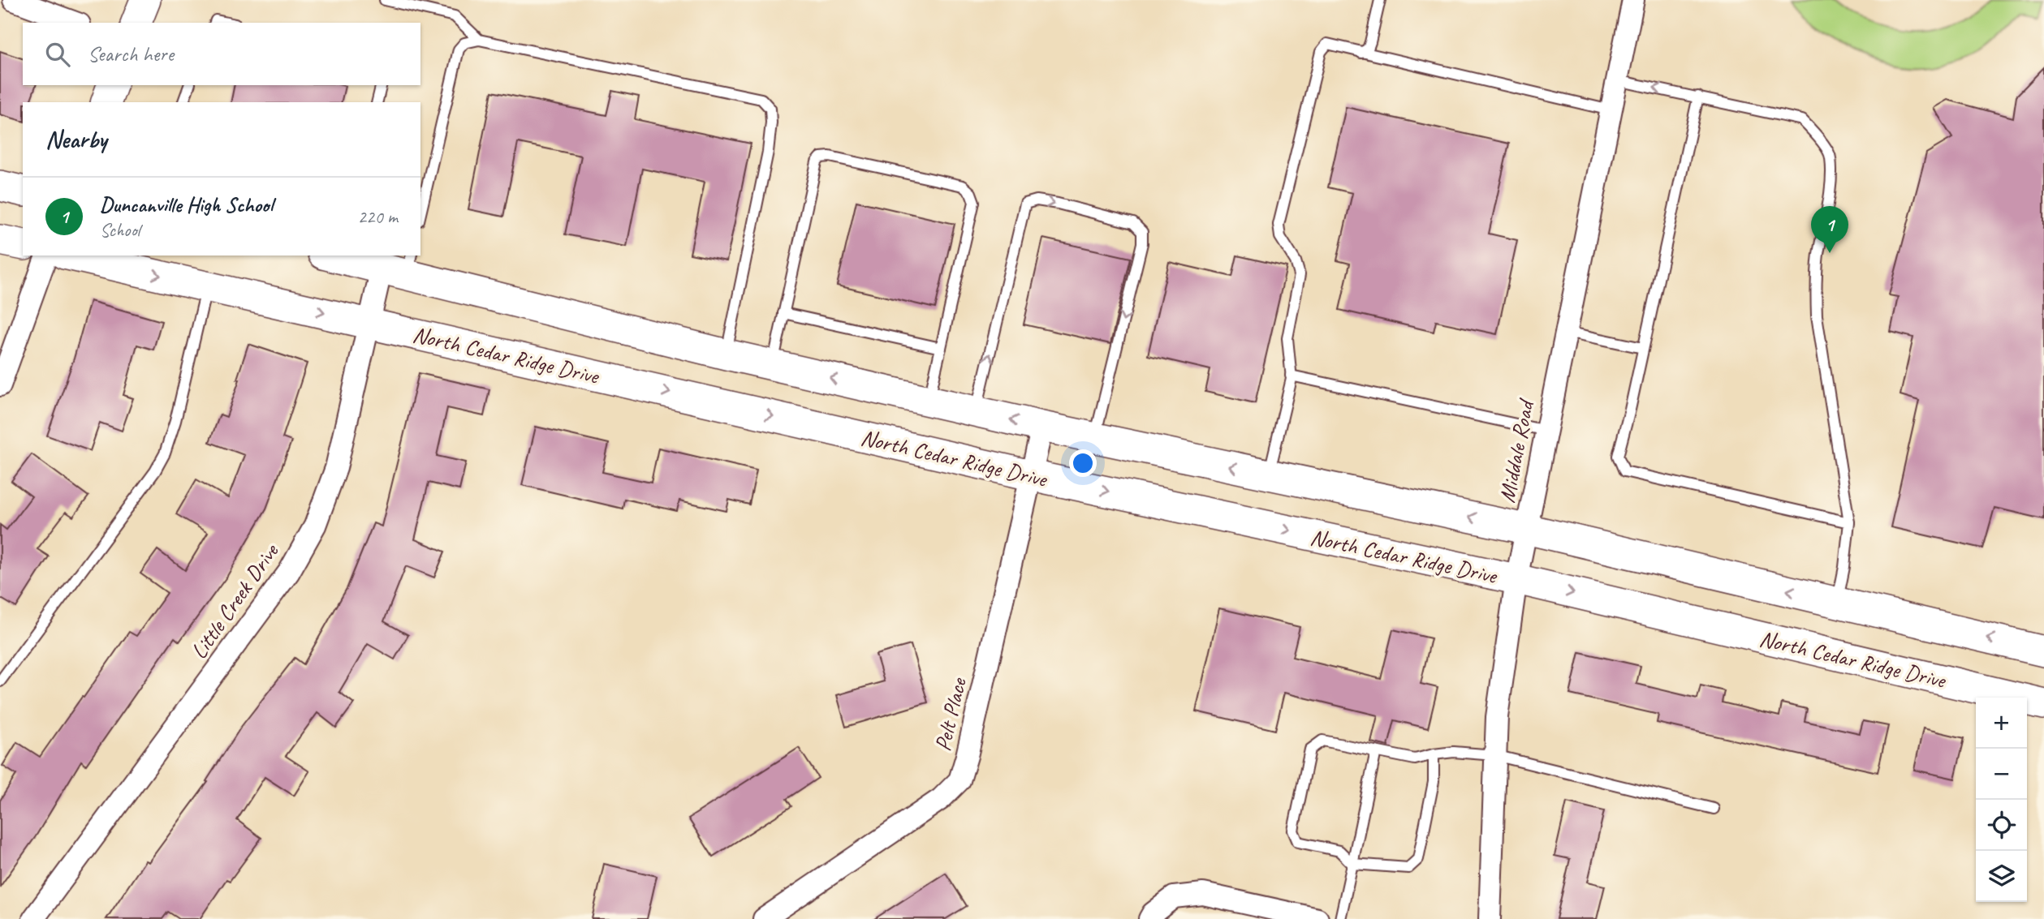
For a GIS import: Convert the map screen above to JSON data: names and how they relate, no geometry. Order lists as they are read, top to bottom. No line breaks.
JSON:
{"streets":{"main road":["North Cedar Ridge Drive"],"street":["Middale Road","Little Creek Drive","Pelt Place"]},"crossings":[["North Cedar Ridge Drive","Middale Road"],["North Cedar Ridge Drive","Little Creek Drive"],["North Cedar Ridge Drive","Pelt Place"]],"page":{"search":"Search here","heading":"Nearby","list":[{"mark":"1","name":"Duncanville High School","note":"School","value":"220 m"}],"pins":"1","map_buttons":["+","−"]}}
